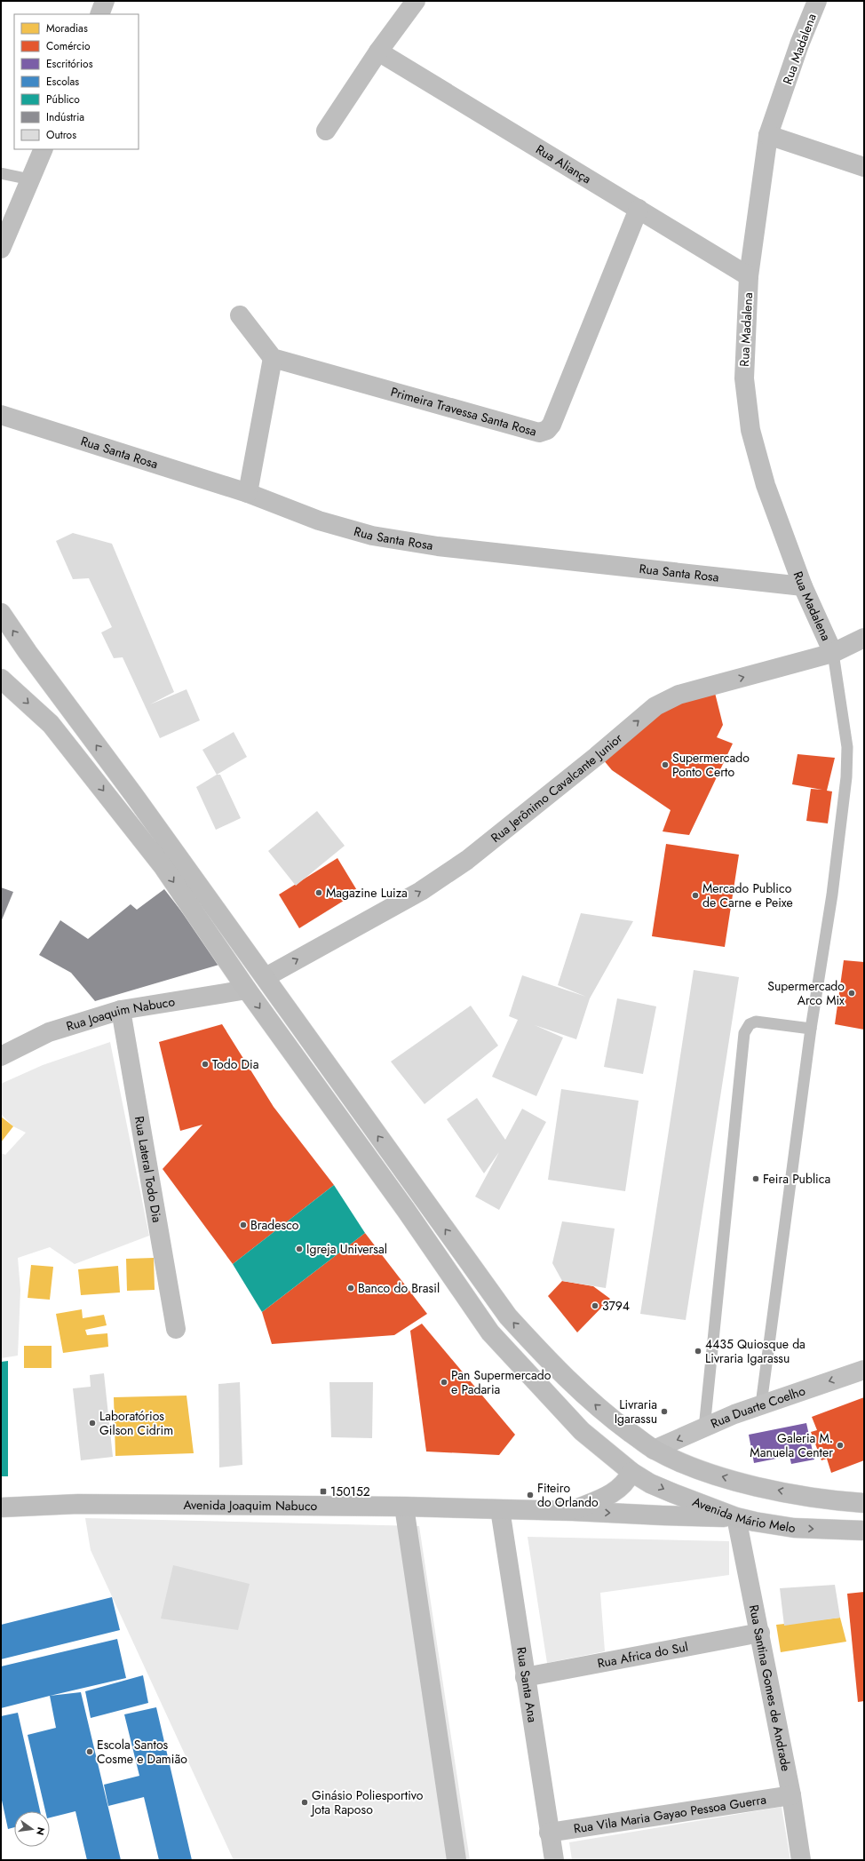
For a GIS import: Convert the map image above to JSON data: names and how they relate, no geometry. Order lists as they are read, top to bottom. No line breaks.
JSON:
{"streets":{"main road":["Rua Duarte Coelho","Avenida Joaquim Nabuco","Avenida Mário Melo"],"street":["Rua Madalena","Rua Aliança","Primeira Travessa Santa Rosa","Rua Santa Rosa","Rua Jerônimo Cavalcante Junior","Rua Joaquim Nabuco","Rua Lateral Todo Dia","Rua Africa do Sul","Rua Santa Ana","Rua Santina Gomes de Andrade","Rua Vila Maria Gayao Pessoa Guerra"]},"crossings":[["Rua Madalena","Rua Aliança"],["Rua Madalena","Rua Santa Rosa"],["Rua Madalena","Rua Jerônimo Cavalcante Junior"],["Rua Aliança","Primeira Travessa Santa Rosa"],["Rua Joaquim Nabuco","Rua Lateral Todo Dia"],["Rua Joaquim Nabuco","Avenida Mário Melo"],["Avenida Joaquim Nabuco","Avenida Mário Melo"],["Avenida Joaquim Nabuco","Rua Santa Ana"],["Avenida Joaquim Nabuco","Rua Santina Gomes de Andrade"],["Avenida Mário Melo","Rua Santina Gomes de Andrade"],["Rua Africa do Sul","Rua Santa Ana"],["Rua Africa do Sul","Rua Santina Gomes de Andrade"],["Rua Santa Ana","Rua Vila Maria Gayao Pessoa Guerra"],["Rua Santina Gomes de Andrade","Rua Vila Maria Gayao Pessoa Guerra"]],"one_way":["Rua Jerônimo Cavalcante Junior","Rua Duarte Coelho"],"places":{"other":["Supermercado Ponto Certo","Magazine Luiza","Mercado Publico de Carne e Peixe","Supermercado Arco Mix","Todo Dia","Feira Publica","Bradesco","Igreja Universal","Banco do Brasil","3794","4435 Quiosque da Livraria Igarassu","Pan Supermercado e Padaria","Livraria Igarassu","Laboratórios Gilson Cidrim","Galeria M. Manuela Center","Fiteiro do Orlando","Escola Santos Cosme e Damião","Ginásio Poliesportivo Jota Raposo"],"transit":["150152"]},"legend":["Moradias","Comércio","Escritórios","Escolas","Público","Indústria","Outros"],"north":"right"}
